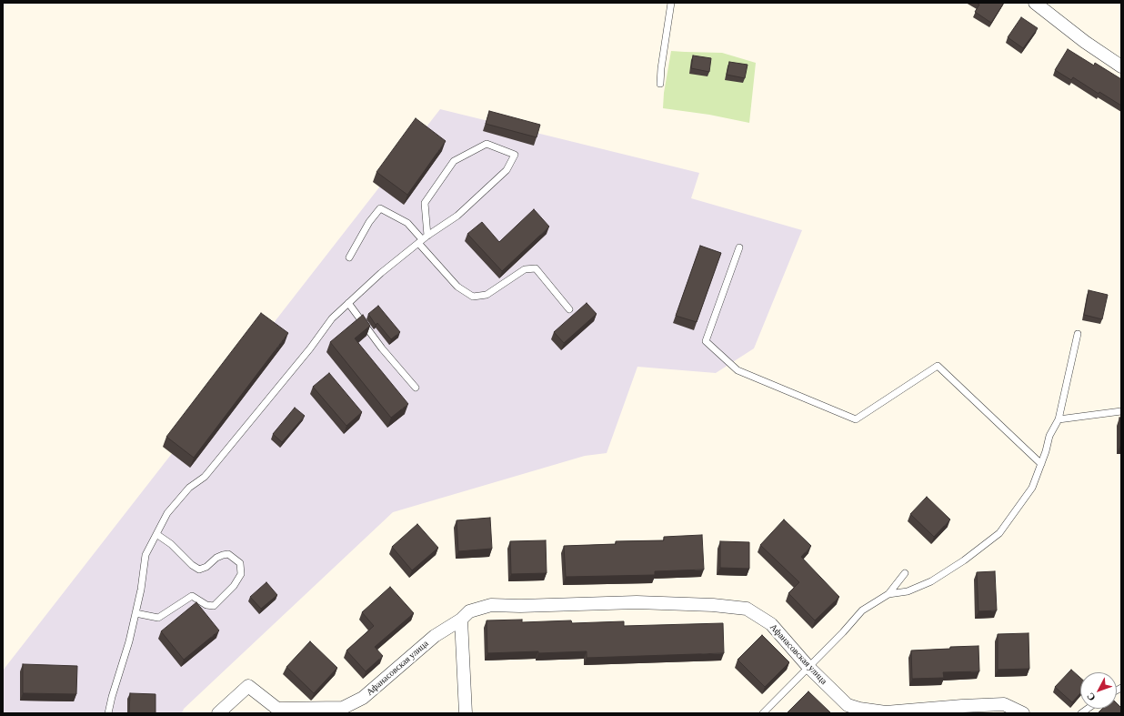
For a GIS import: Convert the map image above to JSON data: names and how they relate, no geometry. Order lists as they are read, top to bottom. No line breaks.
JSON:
{"streets":{"street":["Афанасовская улица"]},"north":"bottom left"}
